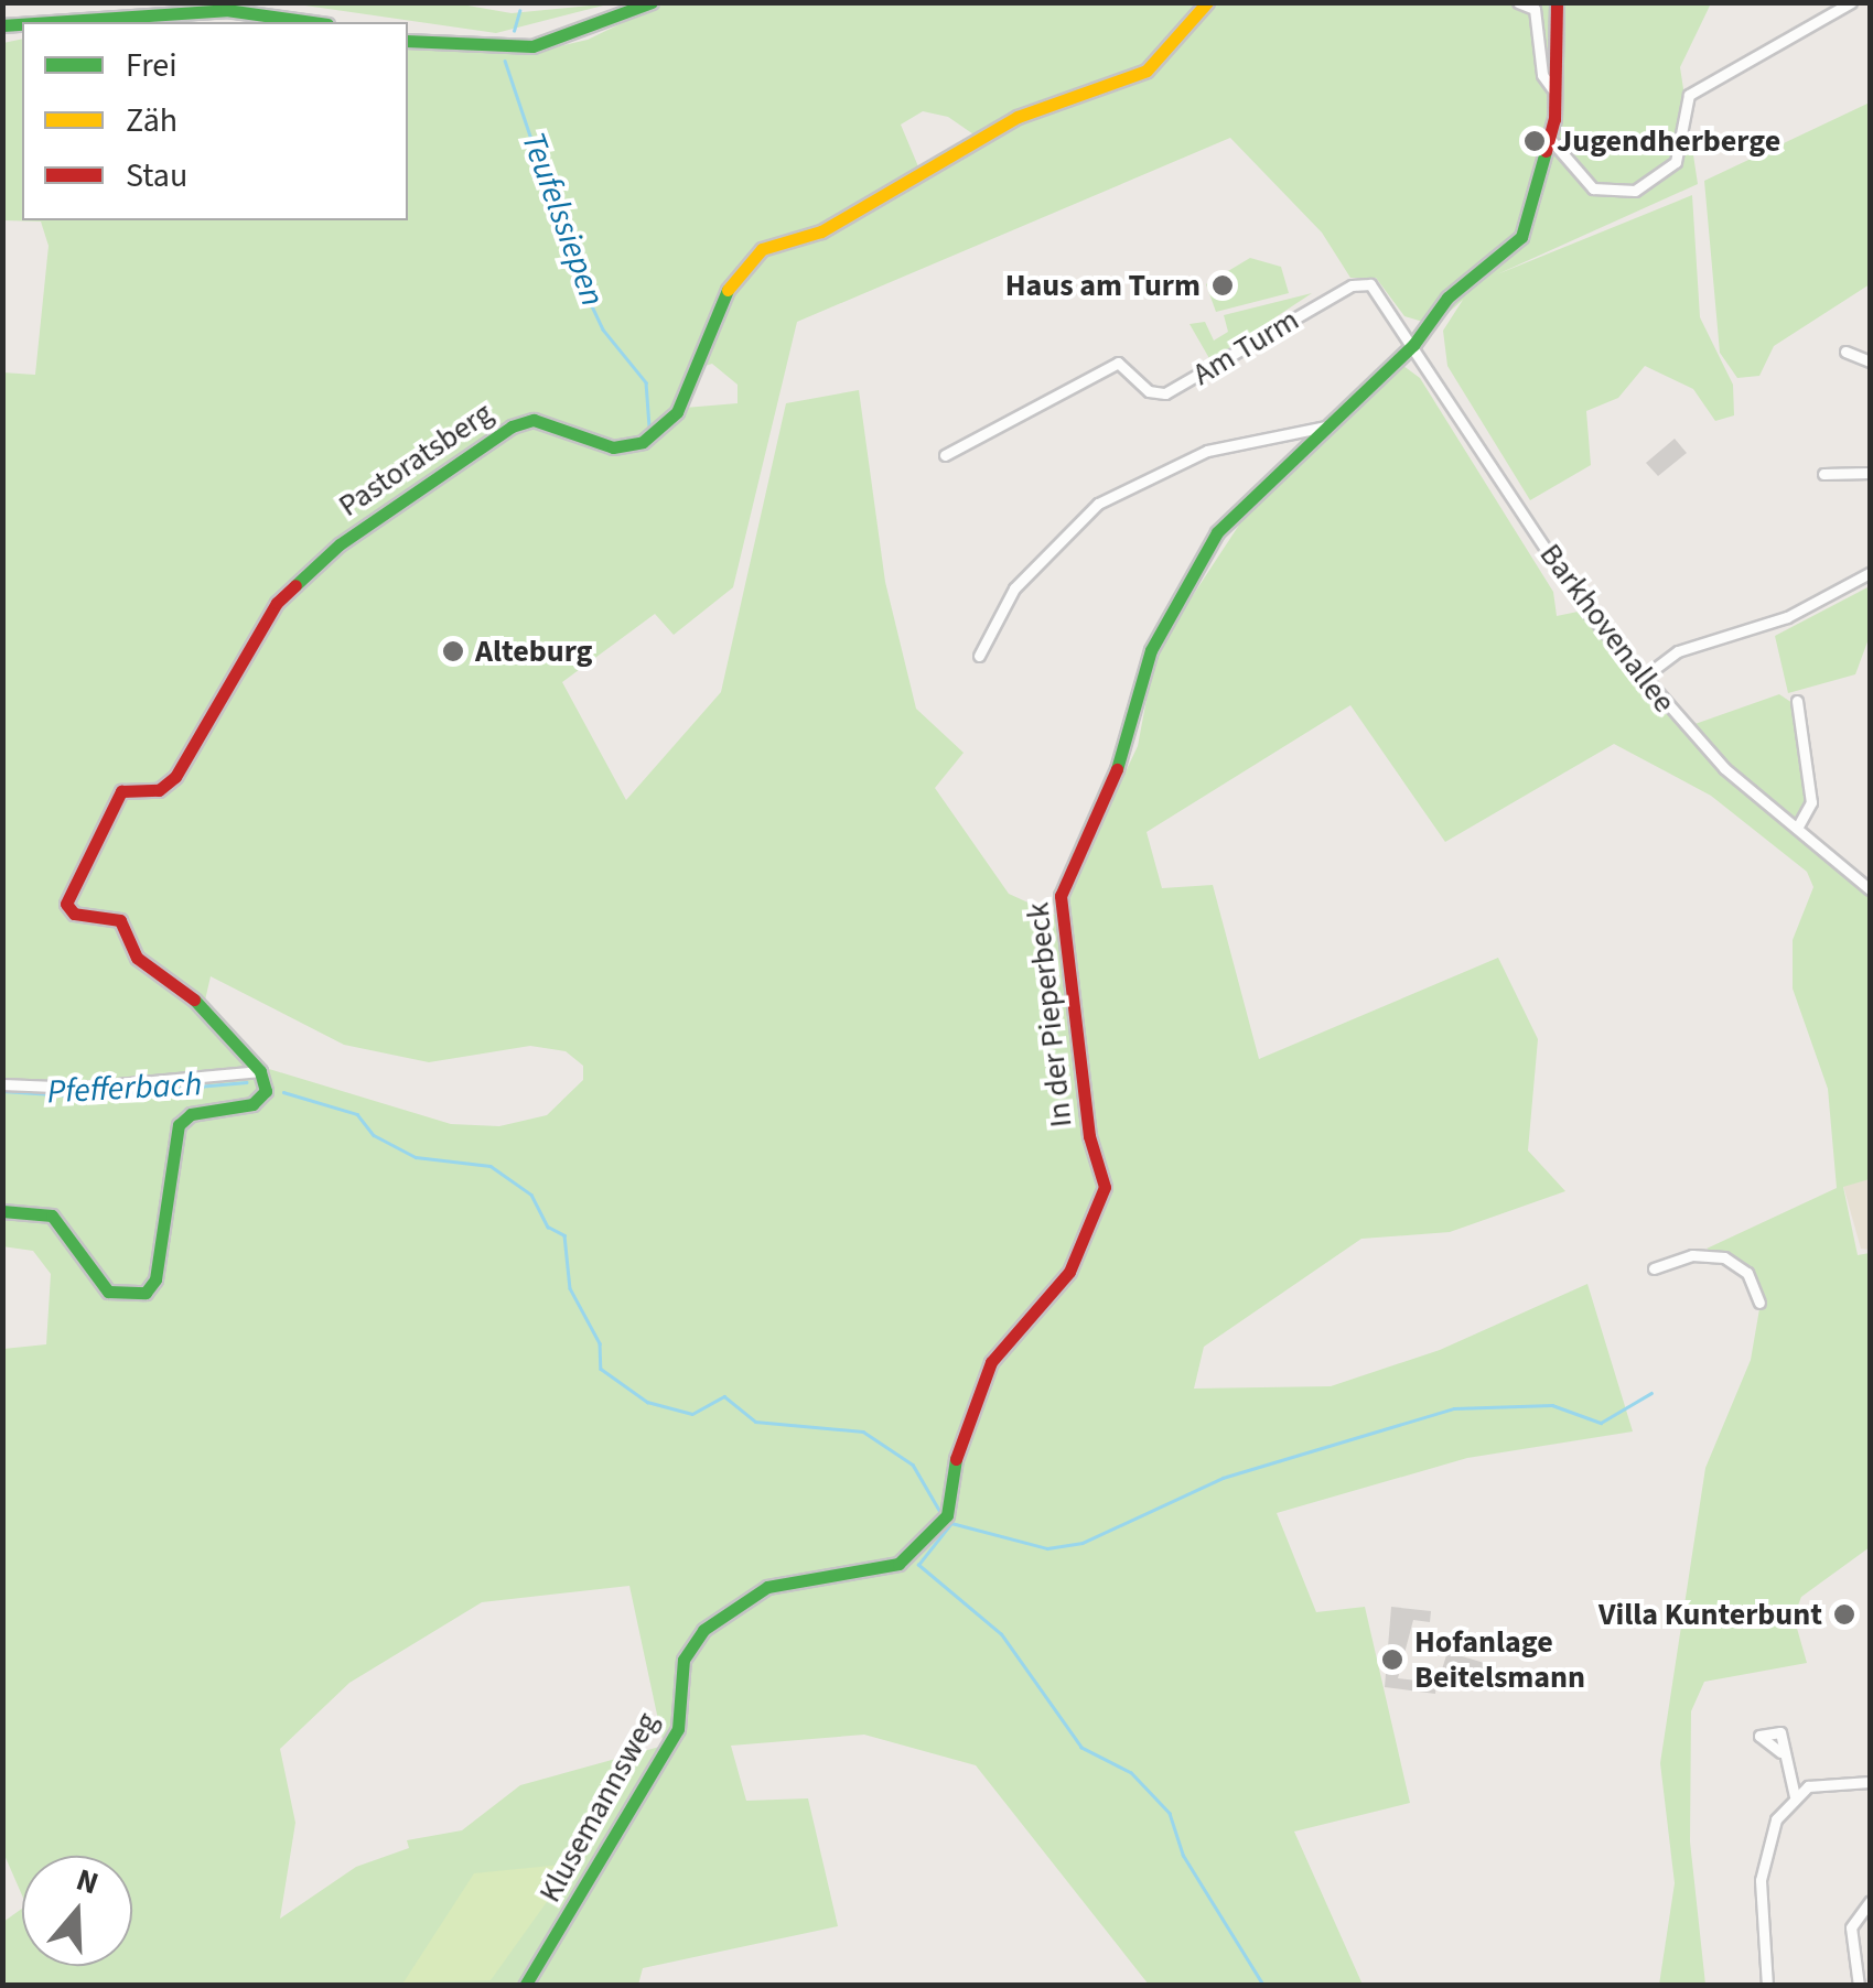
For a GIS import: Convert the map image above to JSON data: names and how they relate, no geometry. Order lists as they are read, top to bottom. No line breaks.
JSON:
{"streets":{"street":["Am Turm","Pastoratsberg","Barkhovenallee","In der Pieperbeck","Klusemannsweg"]},"crossings":[["Am Turm","Barkhovenallee"],["Am Turm","In der Pieperbeck"],["Barkhovenallee","In der Pieperbeck"],["In der Pieperbeck","Klusemannsweg"]],"water":["Teufelssiepen","Pfefferbach"],"places":["Jugendherberge","Haus am Turm","Alteburg","Villa Kunterbunt","Hofanlage Beitelsmann"],"legend":["Frei","Zäh","Stau"],"north":"top"}
